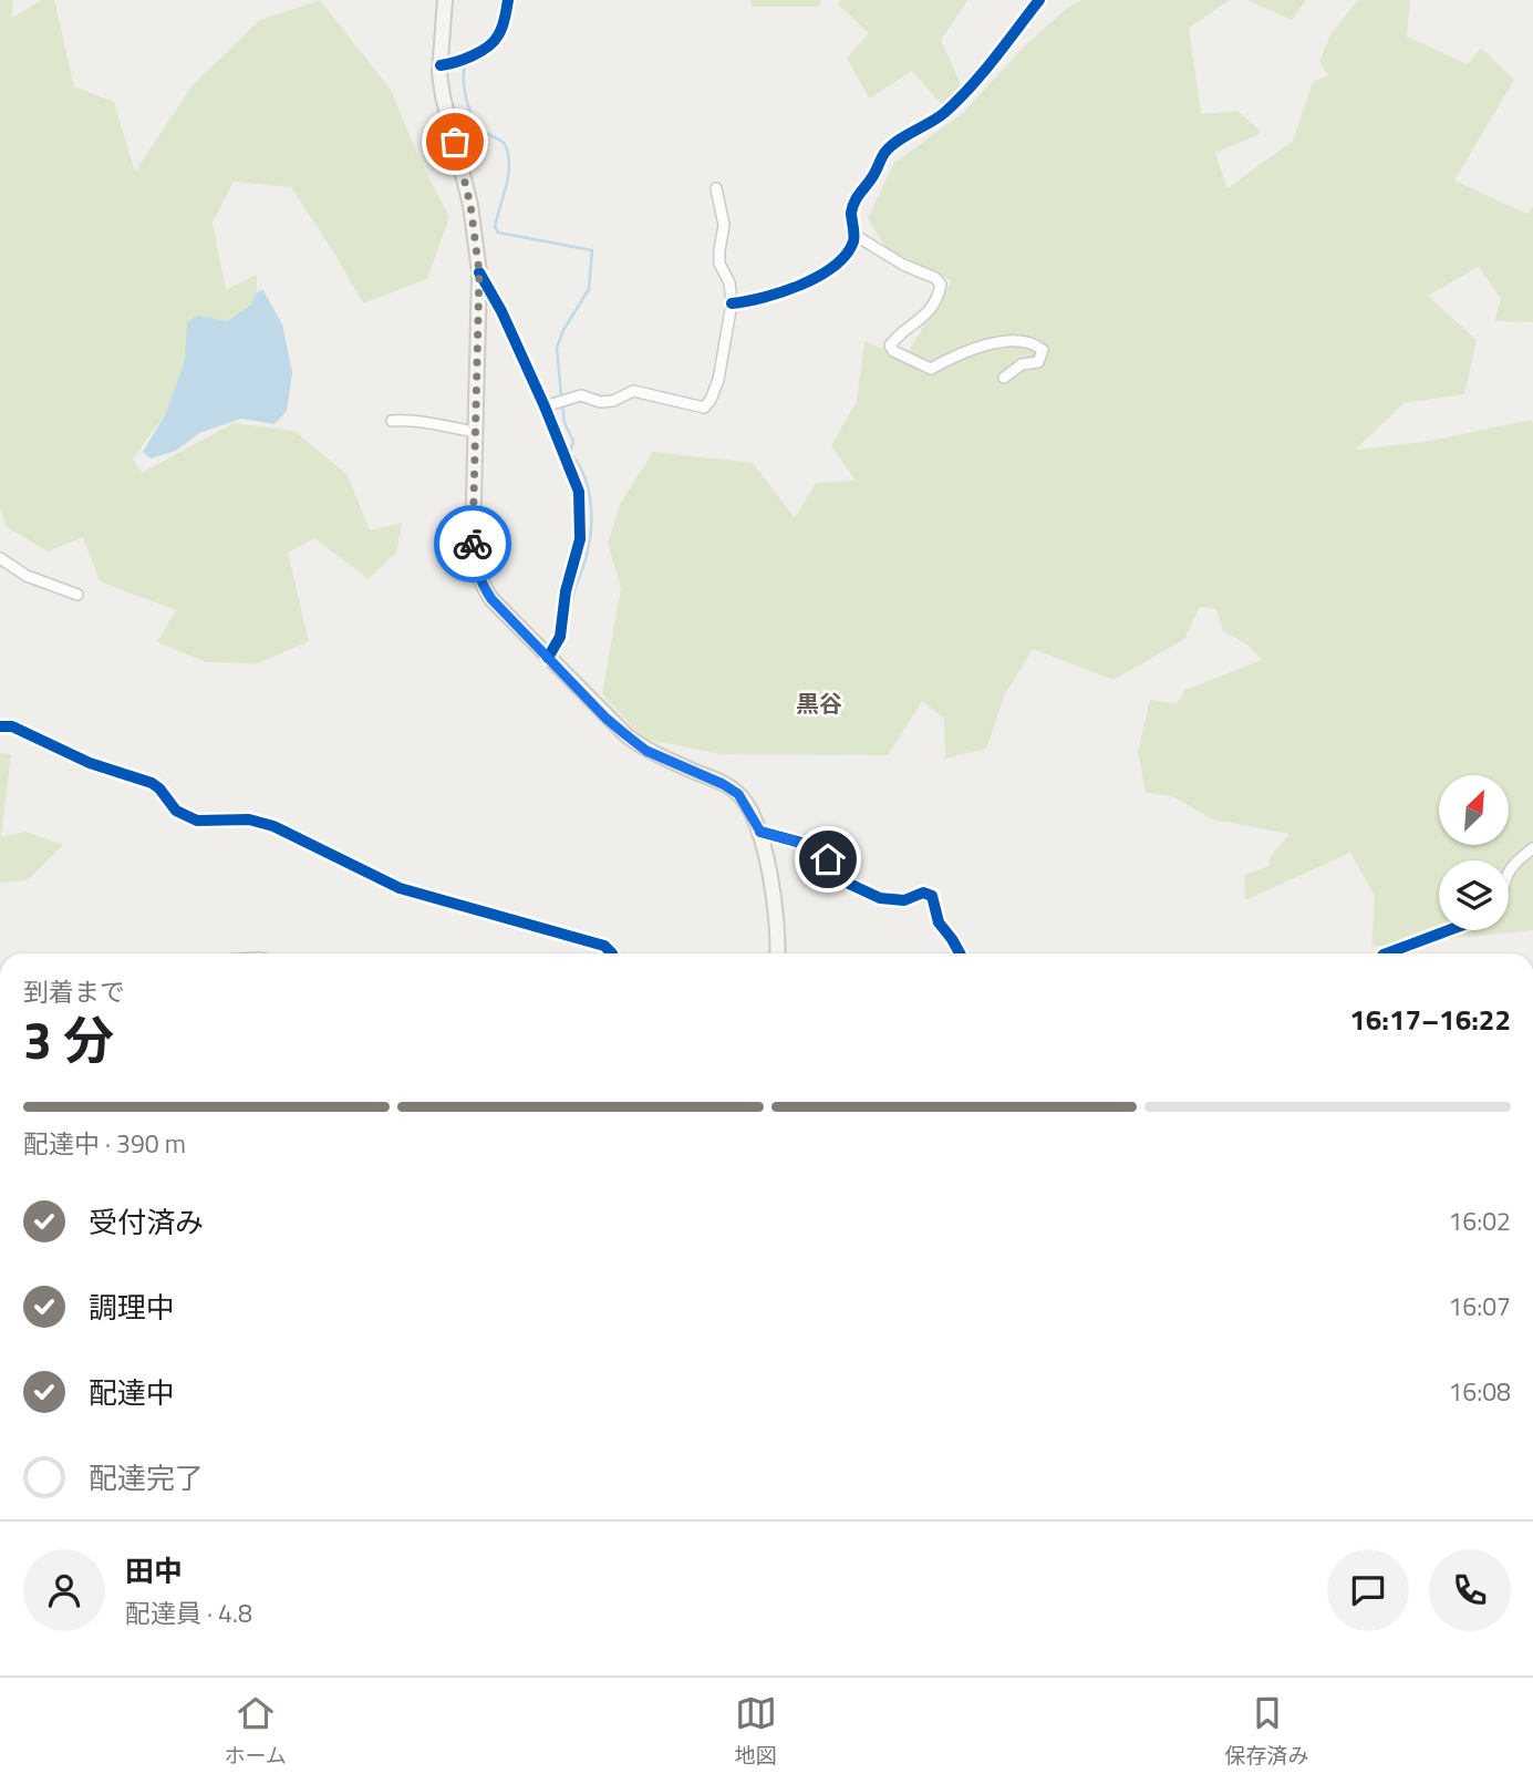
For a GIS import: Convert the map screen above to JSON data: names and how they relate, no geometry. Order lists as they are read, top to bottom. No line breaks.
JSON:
{"districts":["黒谷"],"north":"top right","page":{"heading":["3 分","到着まで","16:17–16:22"],"panel":["田中","配達員 · 4.8"],"bar":"配達中 · 390 m","list":[["受付済み","16:02"],["調理中","16:07"],["配達中","16:08"],"配達完了"],"tabs":["ホーム","地図","保存済み"]}}
